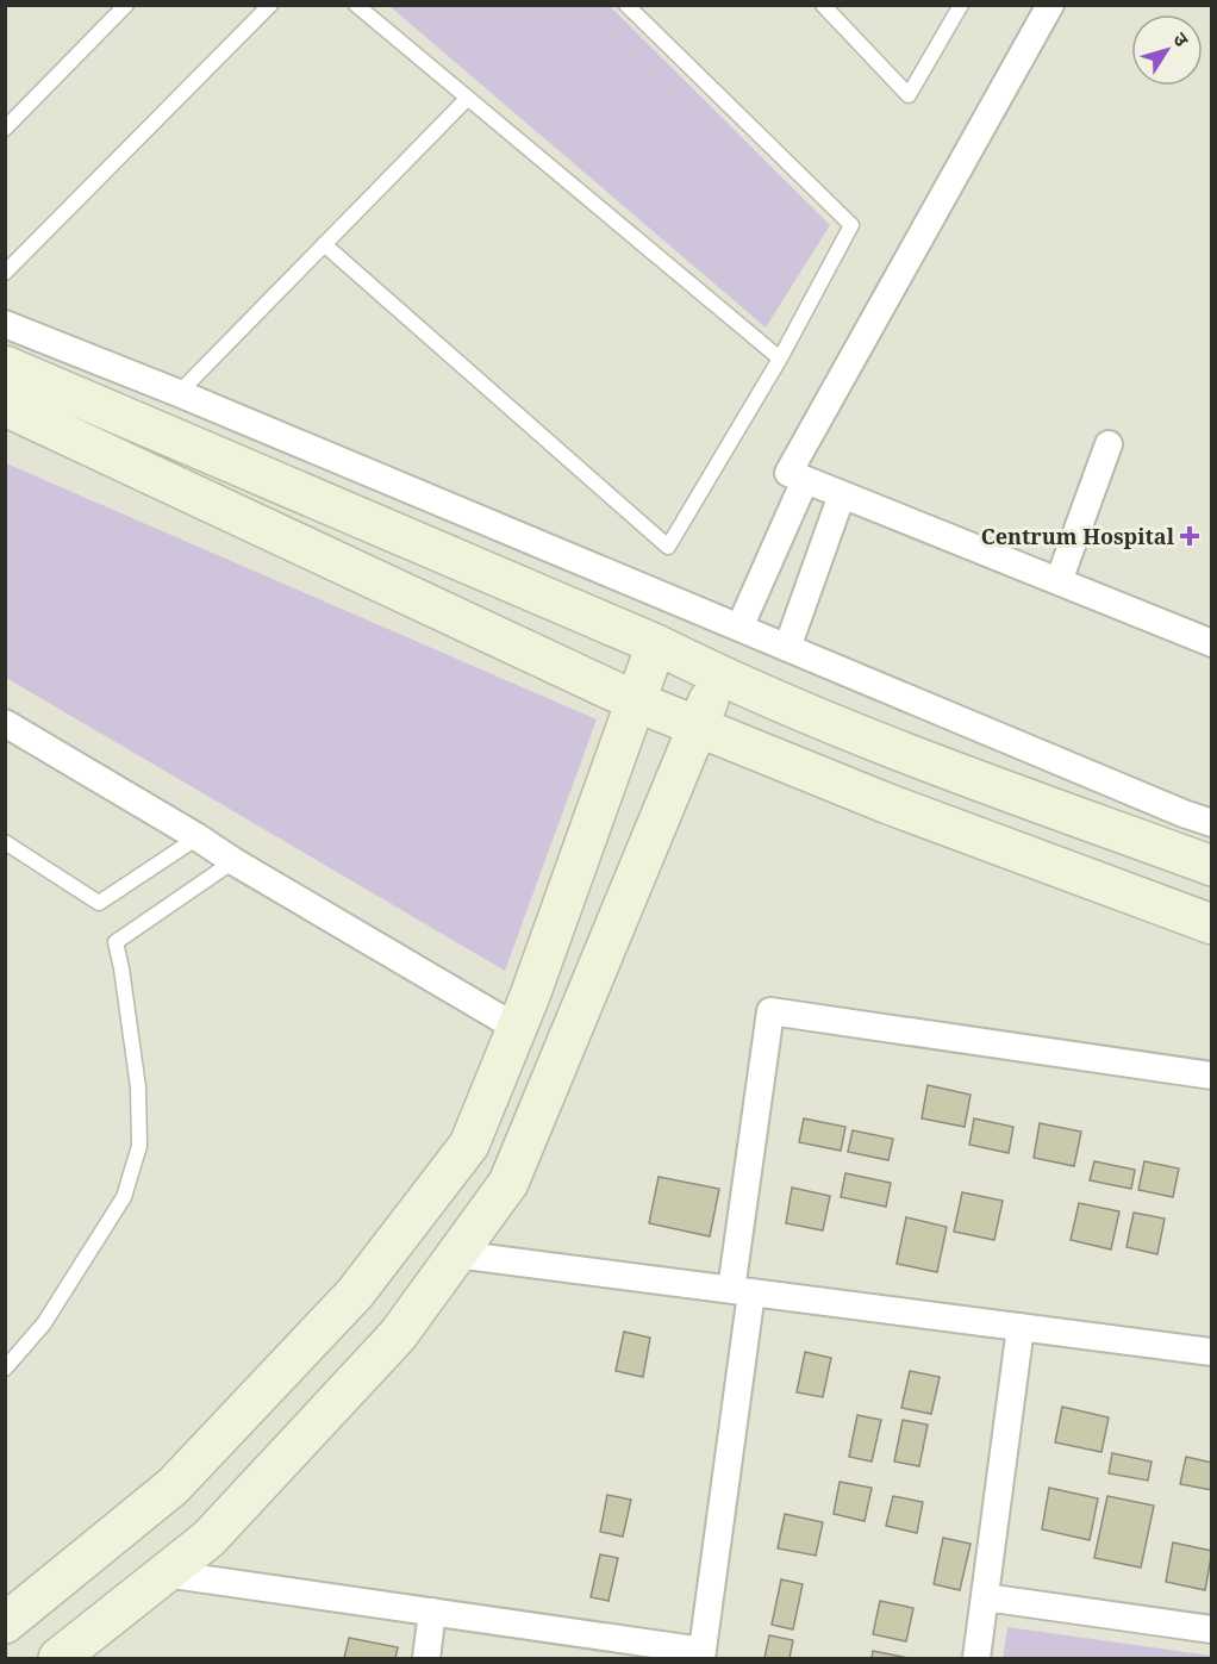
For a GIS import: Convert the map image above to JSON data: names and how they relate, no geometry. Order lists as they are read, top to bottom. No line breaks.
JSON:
{"places":{"health":["Centrum Hospital"]},"north":"top right"}
